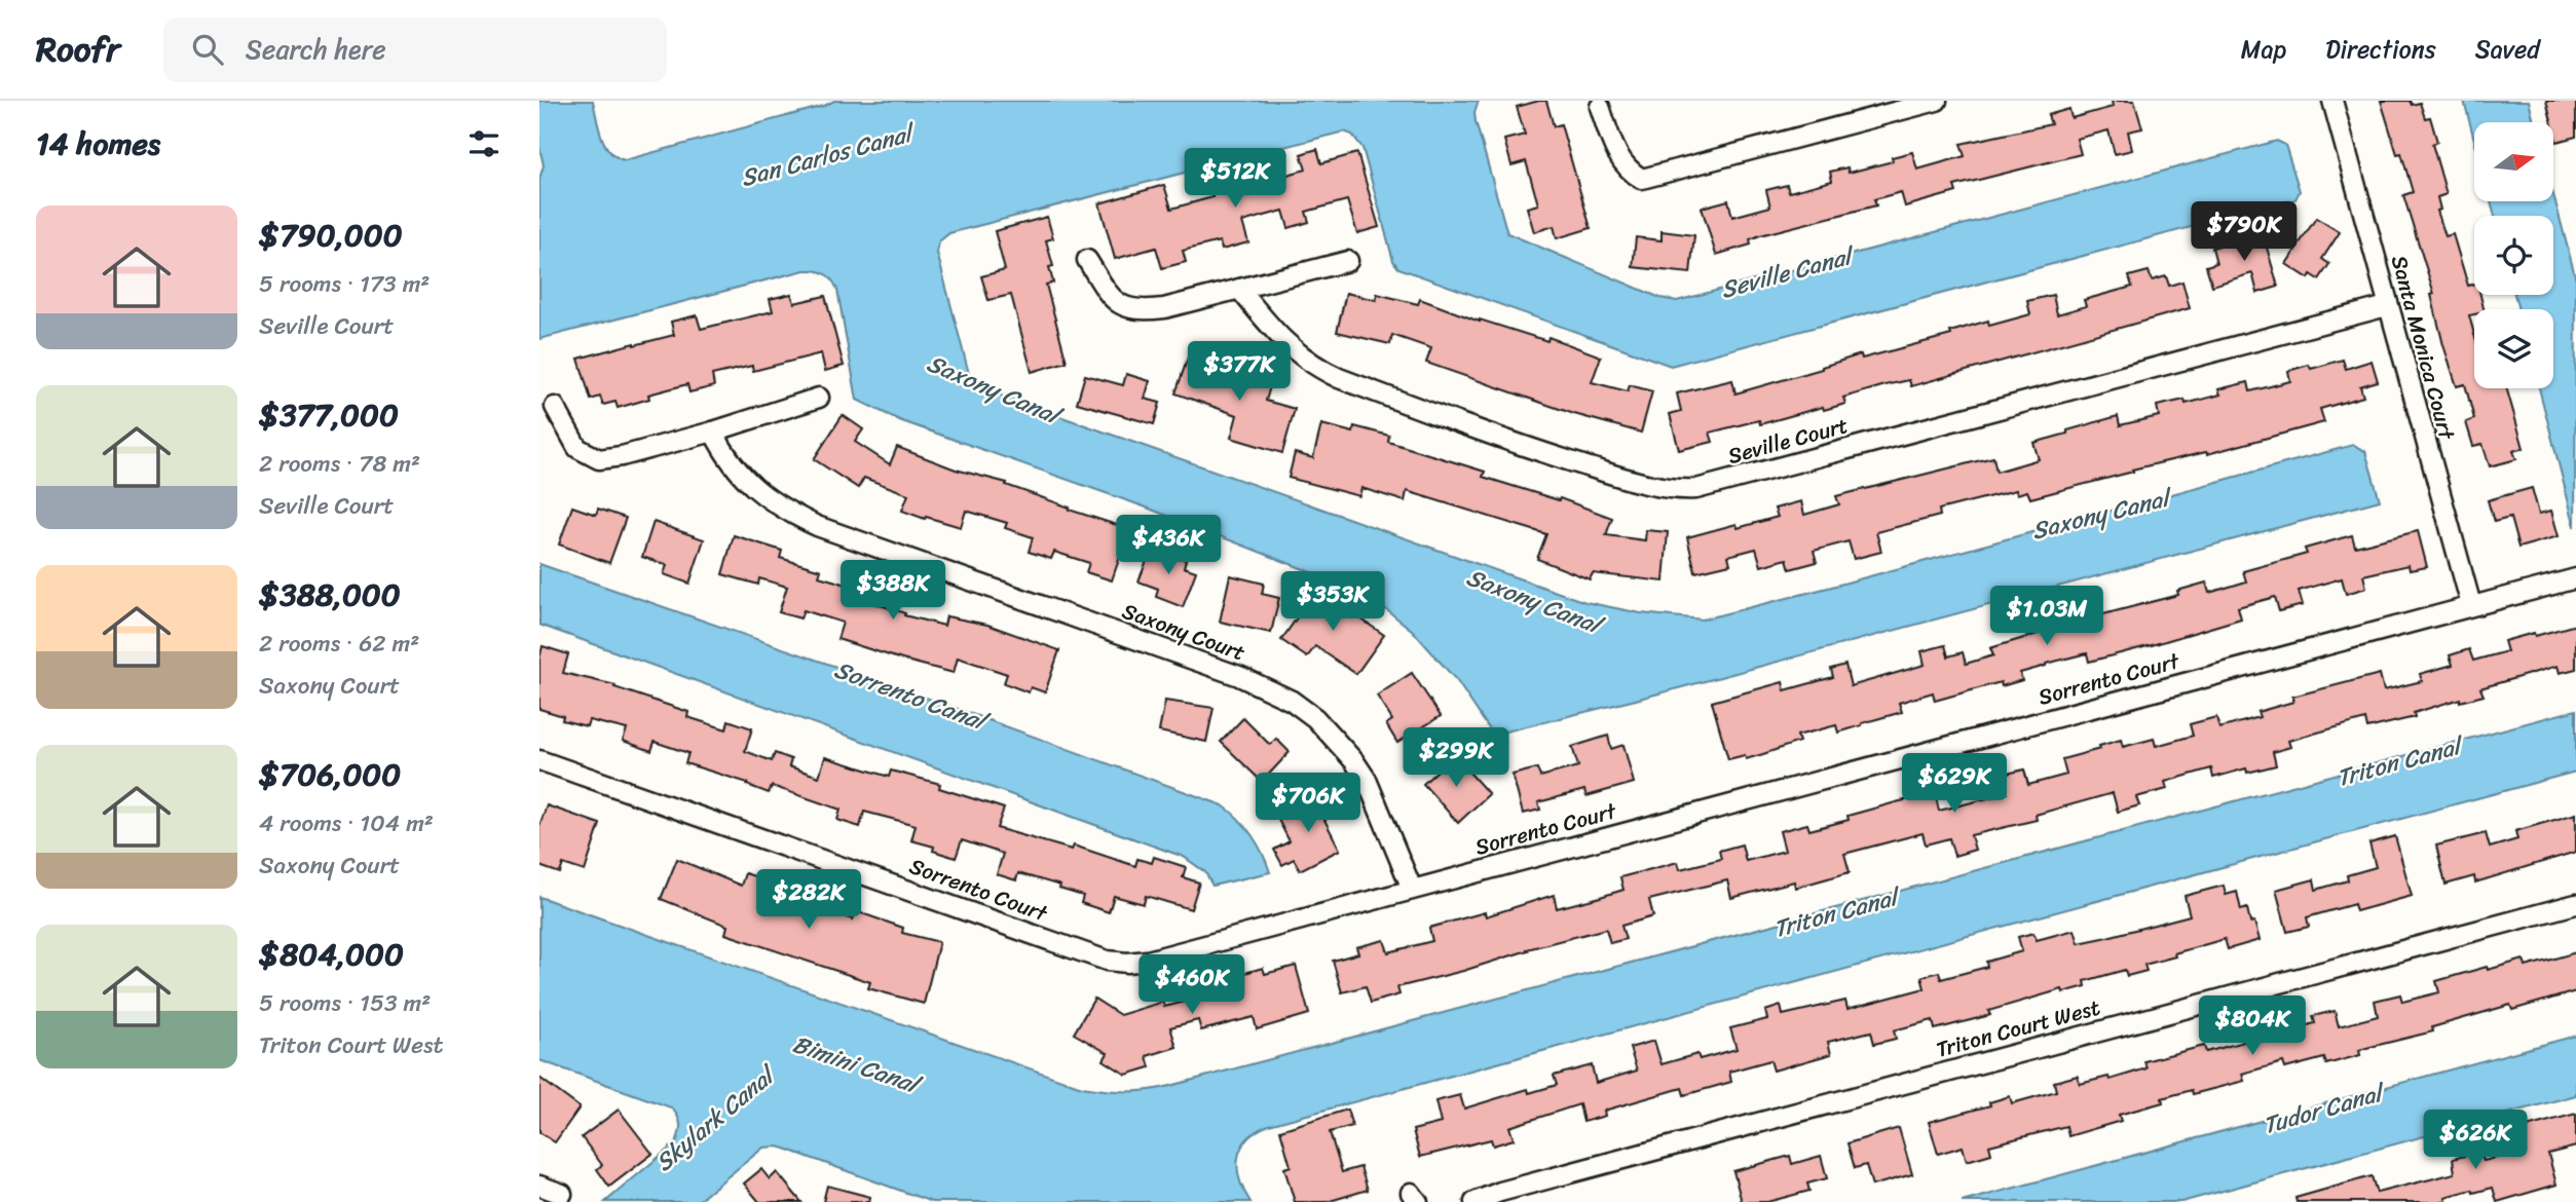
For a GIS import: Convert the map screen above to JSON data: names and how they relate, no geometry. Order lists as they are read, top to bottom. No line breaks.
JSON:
{"streets":{"street":["Santa Monica Court","Seville Court","Saxony Court","Sorrento Court","Triton Court West"]},"crossings":[["Santa Monica Court","Seville Court"],["Santa Monica Court","Sorrento Court"],["Saxony Court","Sorrento Court"]],"water":["San Carlos Canal","Seville Canal","Saxony Canal","Sorrento Canal","Triton Canal","Bimini Canal","Tudor Canal","Skylark Canal"],"north":"right","page":{"header":"Roofr","search":"Search here","nav":["Map","Directions","Saved"],"heading":"14 homes","price":["$512K","$790K","$377K","$436K","$388K","$353K","$1.03M","$299K","$629K","$706K","$282K","$460K","$804K","$626K"],"list":[{"name":"$790,000","note":"5 rooms · 173 m² · Seville Court"},{"name":"$377,000","note":"2 rooms · 78 m² · Seville Court"},{"name":"$388,000","note":"2 rooms · 62 m² · Saxony Court"},{"name":"$706,000","note":"4 rooms · 104 m² · Saxony Court"},{"name":"$804,000","note":"5 rooms · 153 m² · Triton Court West"}]}}
